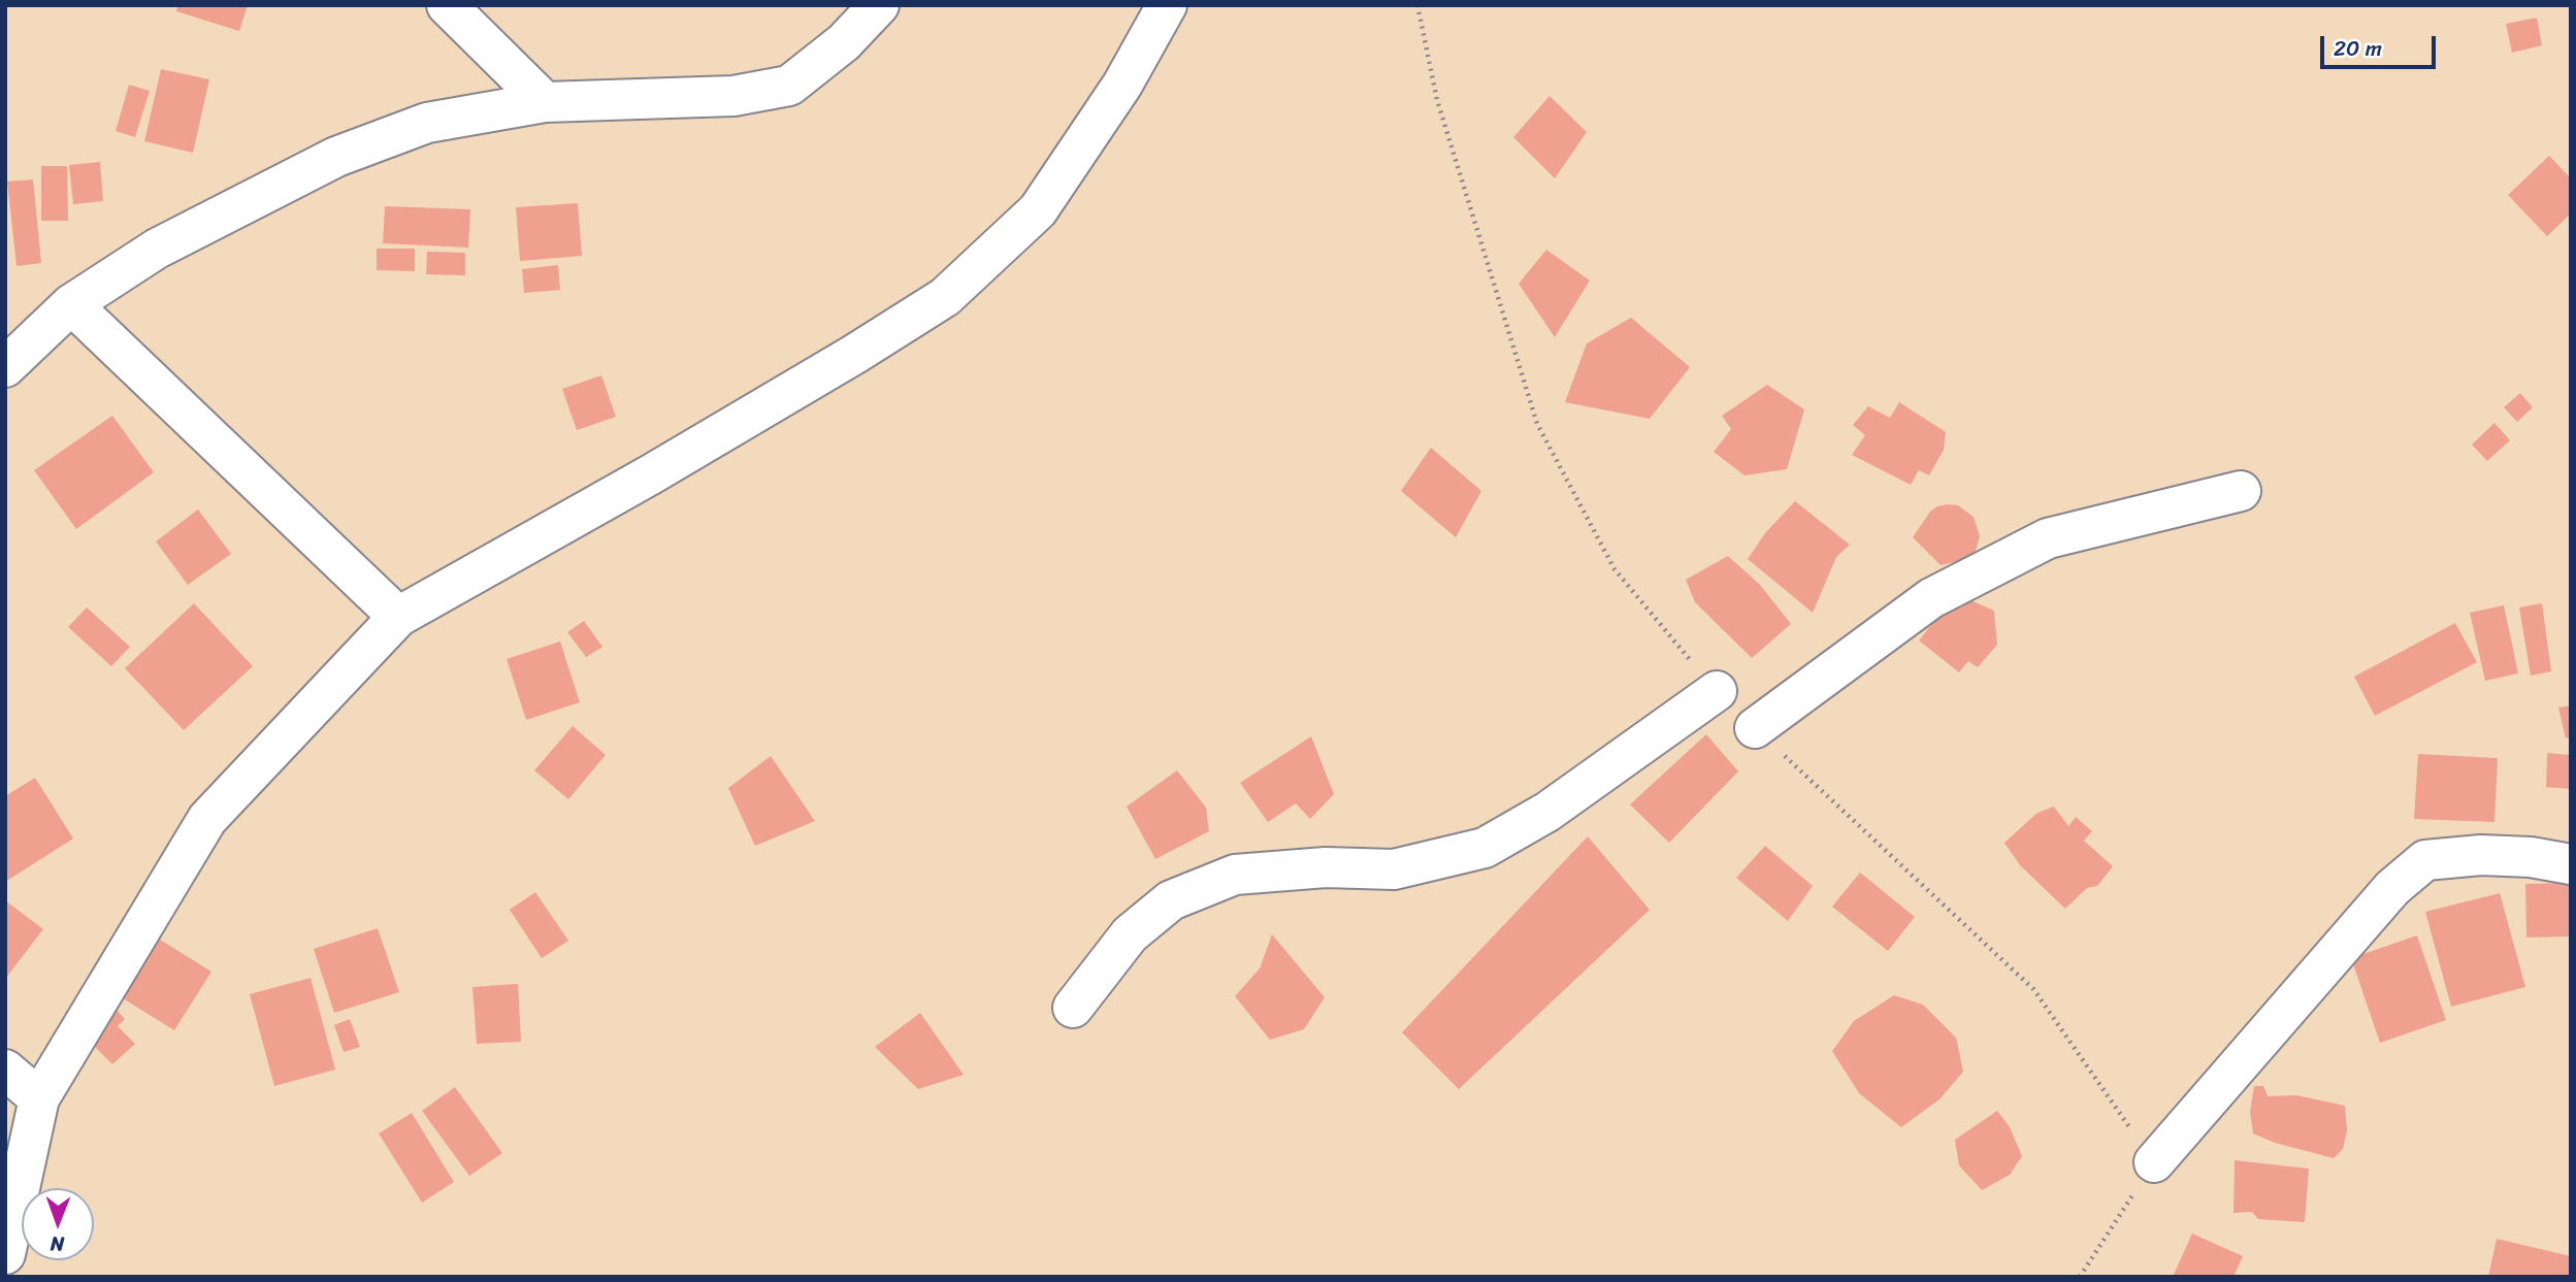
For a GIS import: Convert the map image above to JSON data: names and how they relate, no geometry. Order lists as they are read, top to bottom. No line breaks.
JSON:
{"scale_bar":"20 m","north":"bottom"}
